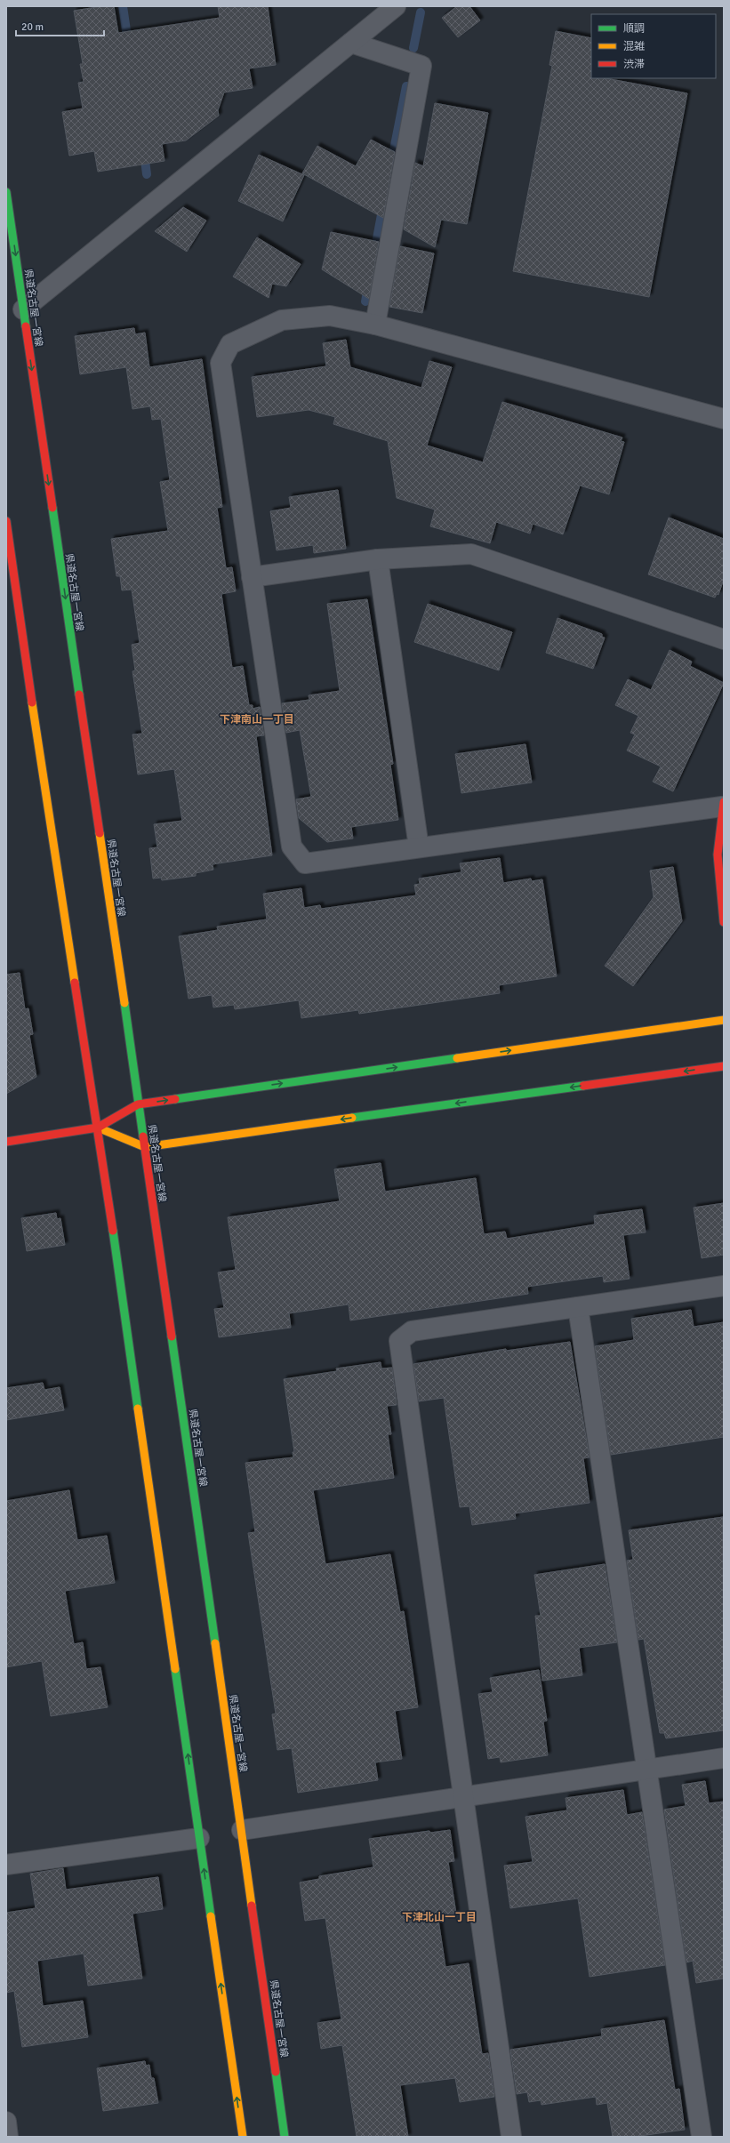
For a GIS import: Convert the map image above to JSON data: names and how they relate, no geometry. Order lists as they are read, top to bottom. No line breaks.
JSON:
{"streets":{"main road":["県道名古屋一宮線"]},"districts":["下津南山一丁目","下津北山一丁目"],"legend":["順調","混雑","渋滞"],"scale_bar":"20 m"}
